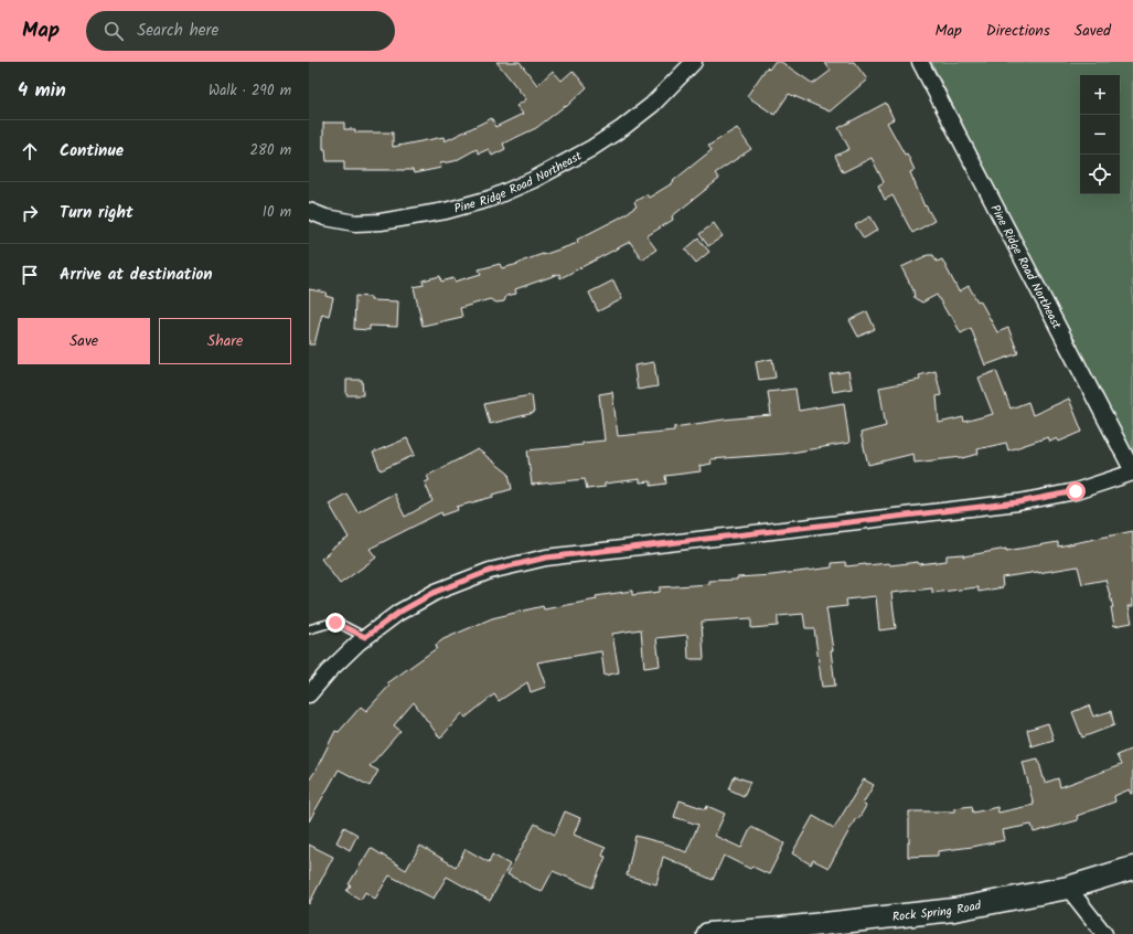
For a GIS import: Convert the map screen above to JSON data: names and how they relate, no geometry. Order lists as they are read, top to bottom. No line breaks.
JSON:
{"streets":{"street":["Pine Ridge Road Northeast","Rock Spring Road"]},"page":{"header":"Map","search":"Search here","nav":["Map","Directions","Saved"],"heading":["4 min","Walk · 290 m"],"map_buttons":["+","−"],"list":[["Continue","280 m"],["Turn right","10 m"],"Arrive at destination"],"buttons":["Save","Share"]}}
